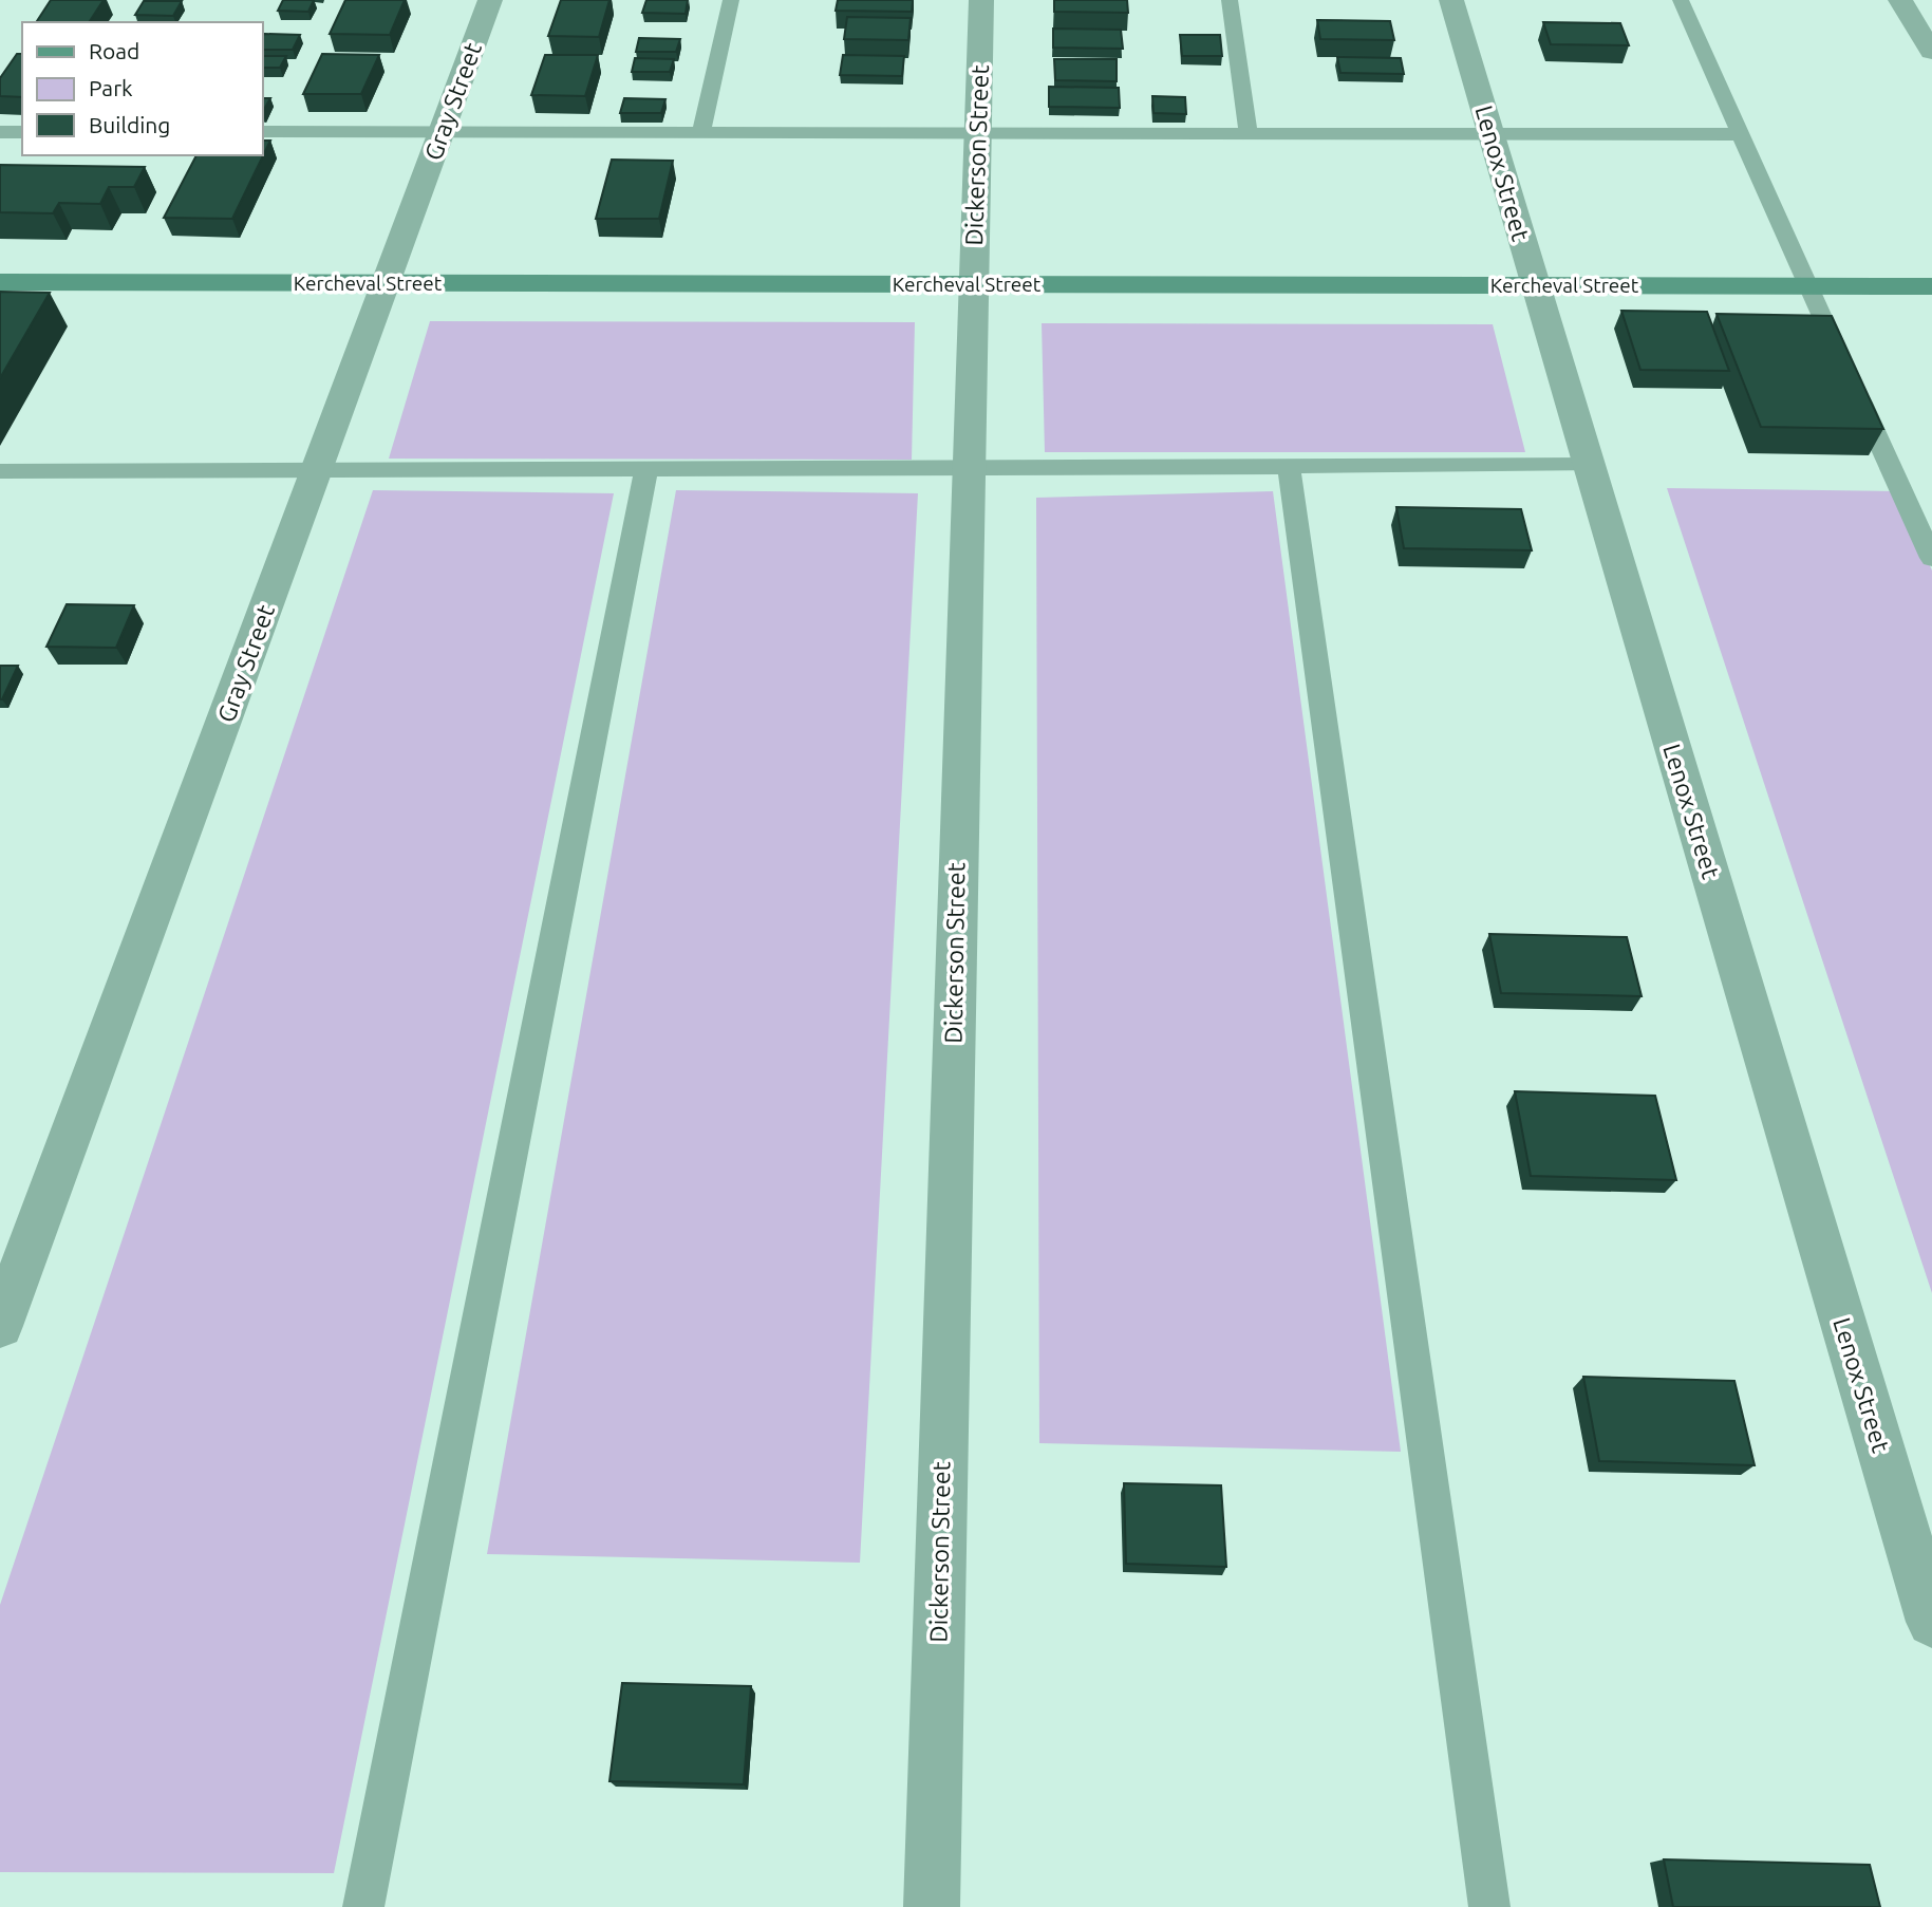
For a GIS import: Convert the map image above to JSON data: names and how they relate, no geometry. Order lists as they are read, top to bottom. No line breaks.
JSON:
{"streets":{"street":["Gray Street","Dickerson Street","Lenox Street","Kercheval Street"]},"crossings":[["Gray Street","Kercheval Street"],["Dickerson Street","Kercheval Street"],["Lenox Street","Kercheval Street"]],"legend":["Road","Park","Building"]}
